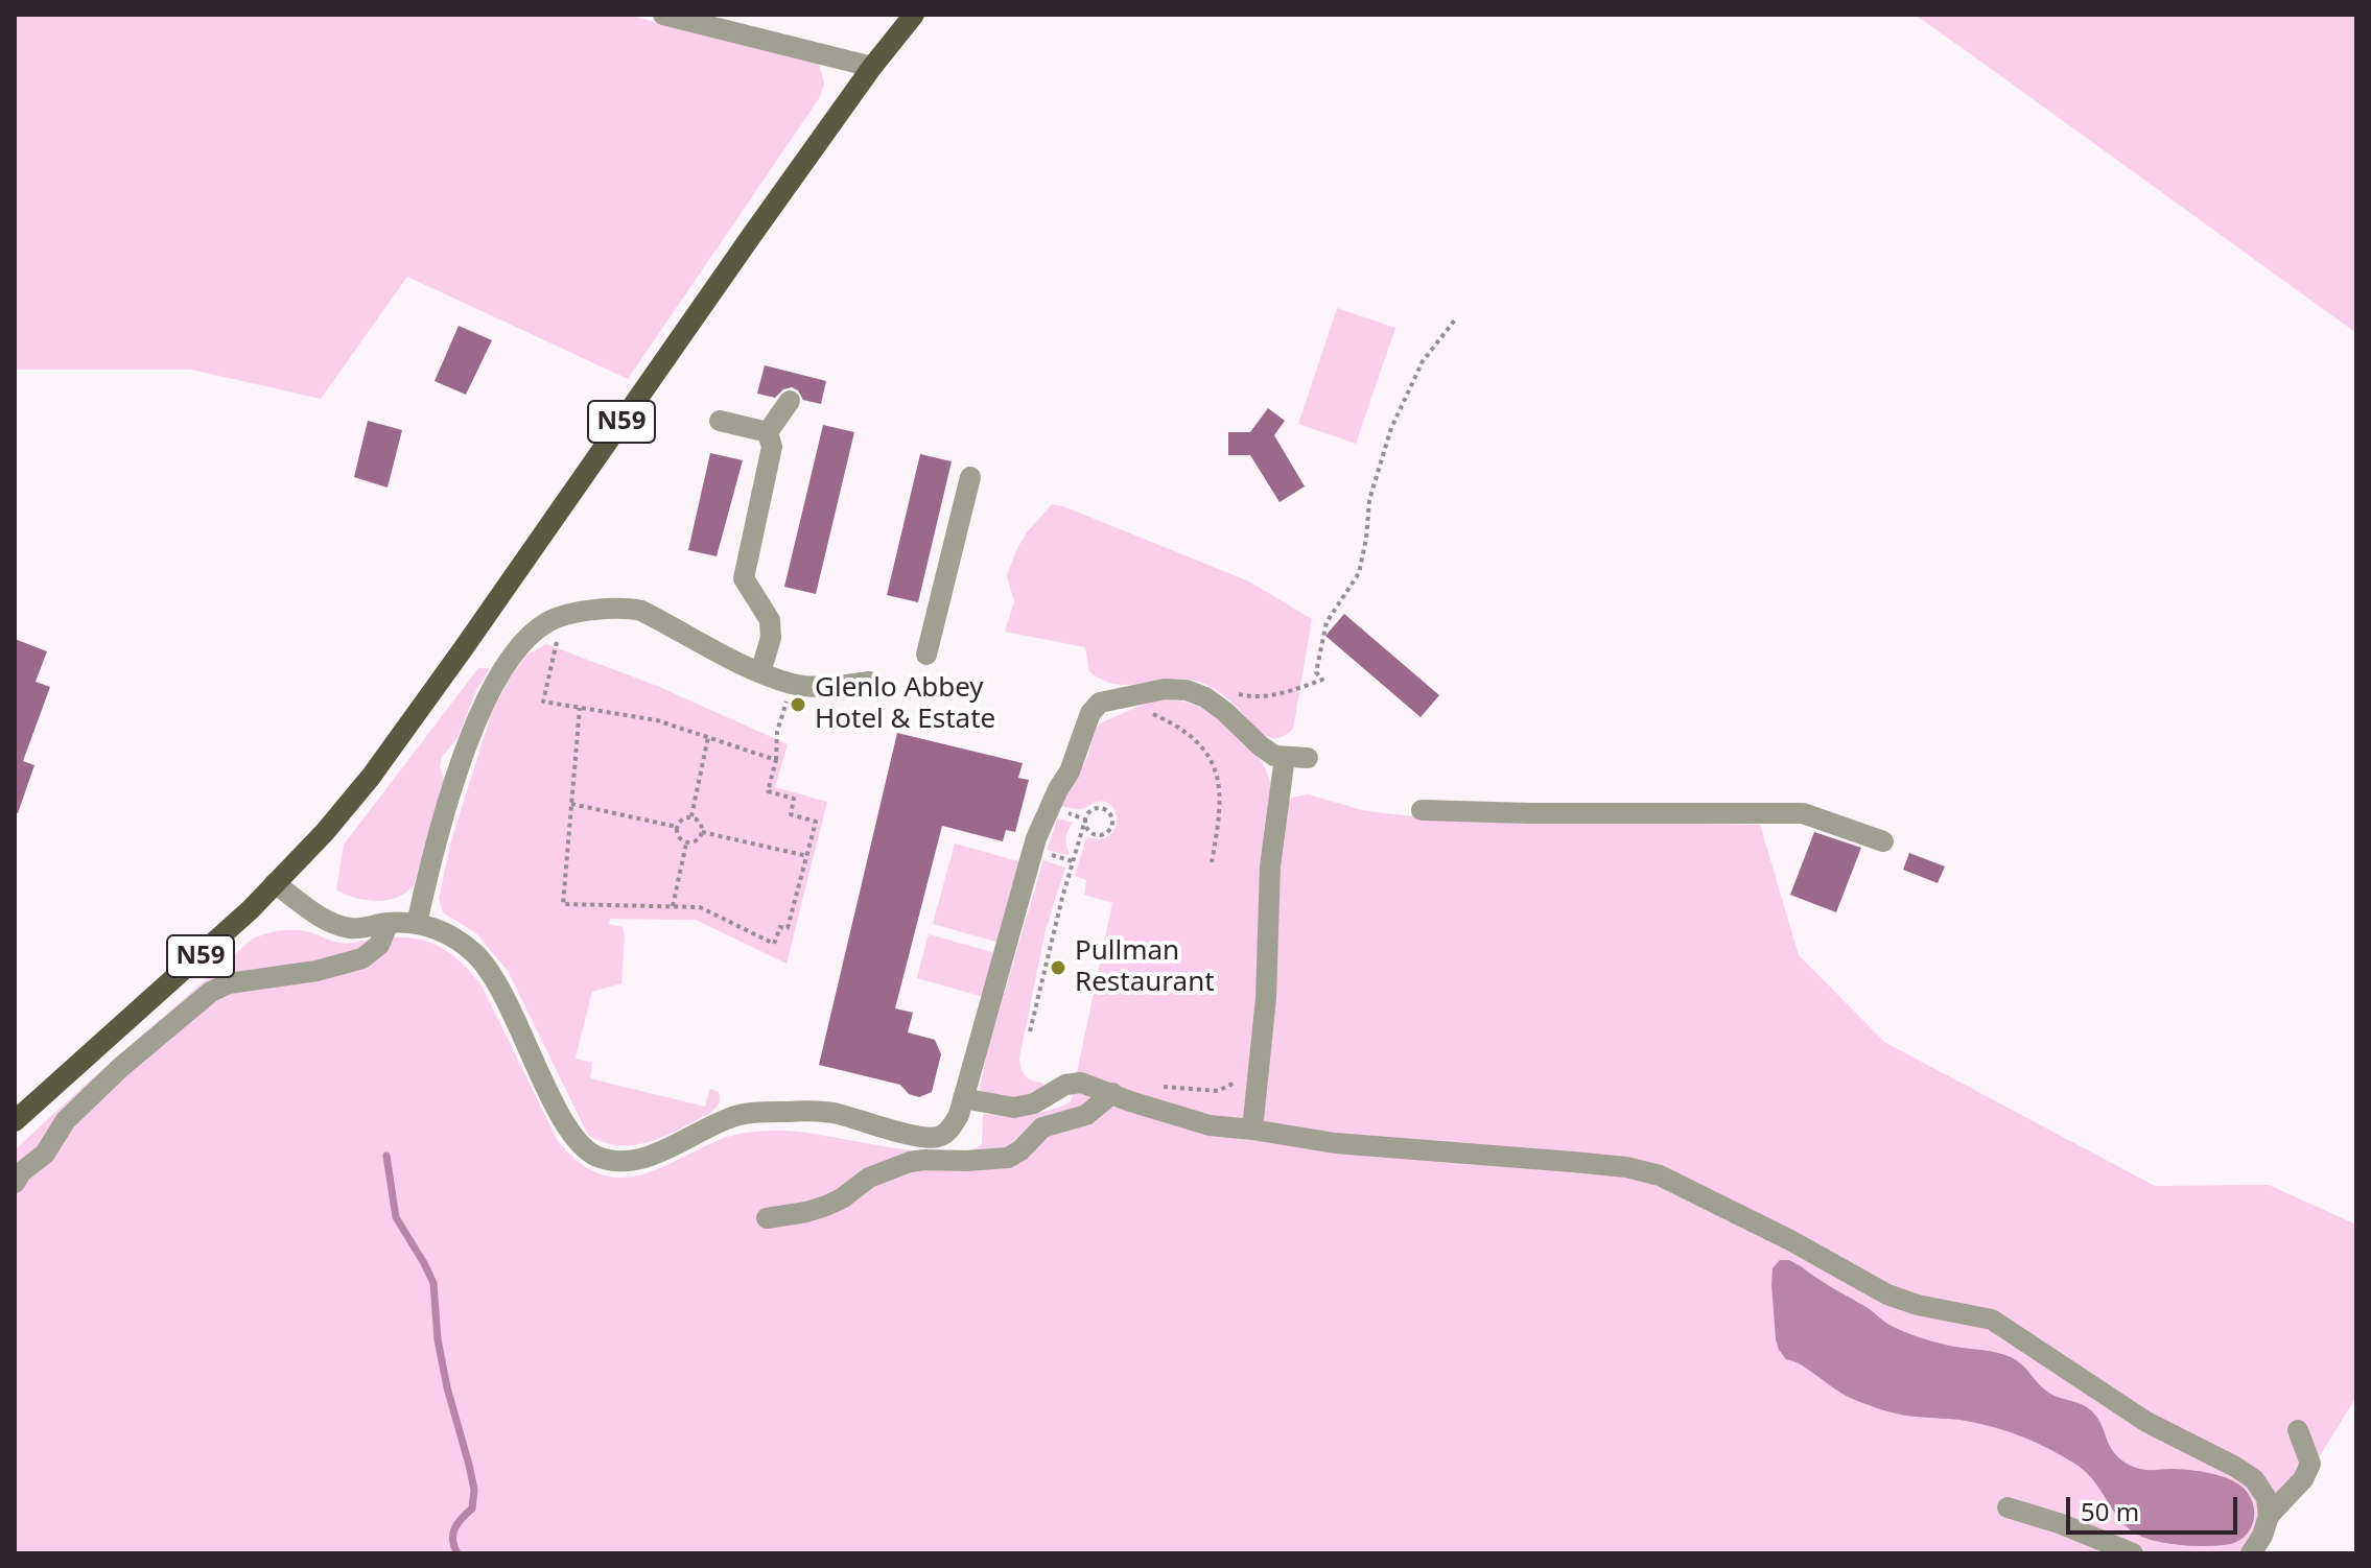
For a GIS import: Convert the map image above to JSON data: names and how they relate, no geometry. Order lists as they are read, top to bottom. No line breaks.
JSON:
{"streets":{"main road":["N59"]},"places":["Glenlo Abbey Hotel & Estate","Pullman Restaurant"],"scale_bar":"50 m"}
